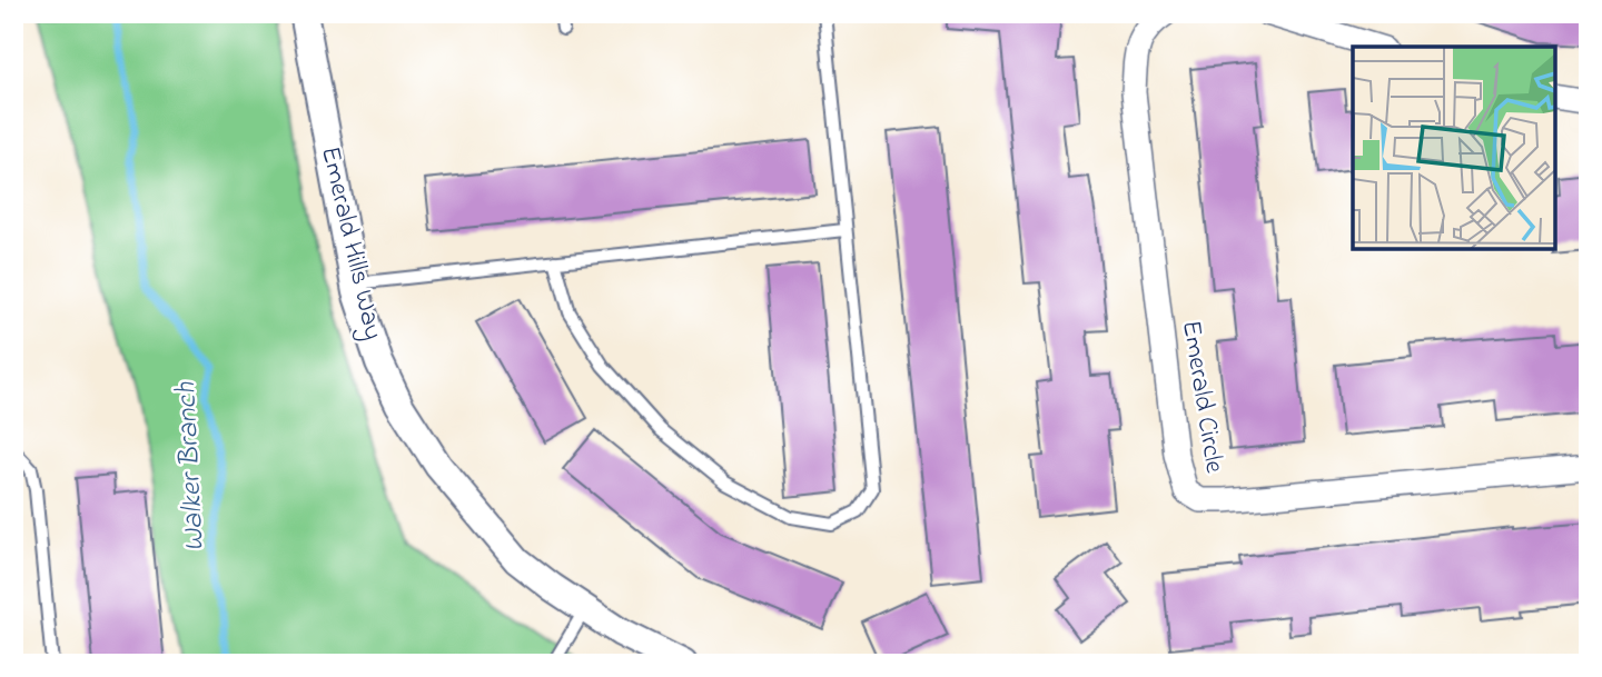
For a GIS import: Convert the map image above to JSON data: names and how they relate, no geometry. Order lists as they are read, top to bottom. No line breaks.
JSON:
{"streets":{"street":["Emerald Hills Way","Emerald Circle"]},"water":["Walker Branch"]}
